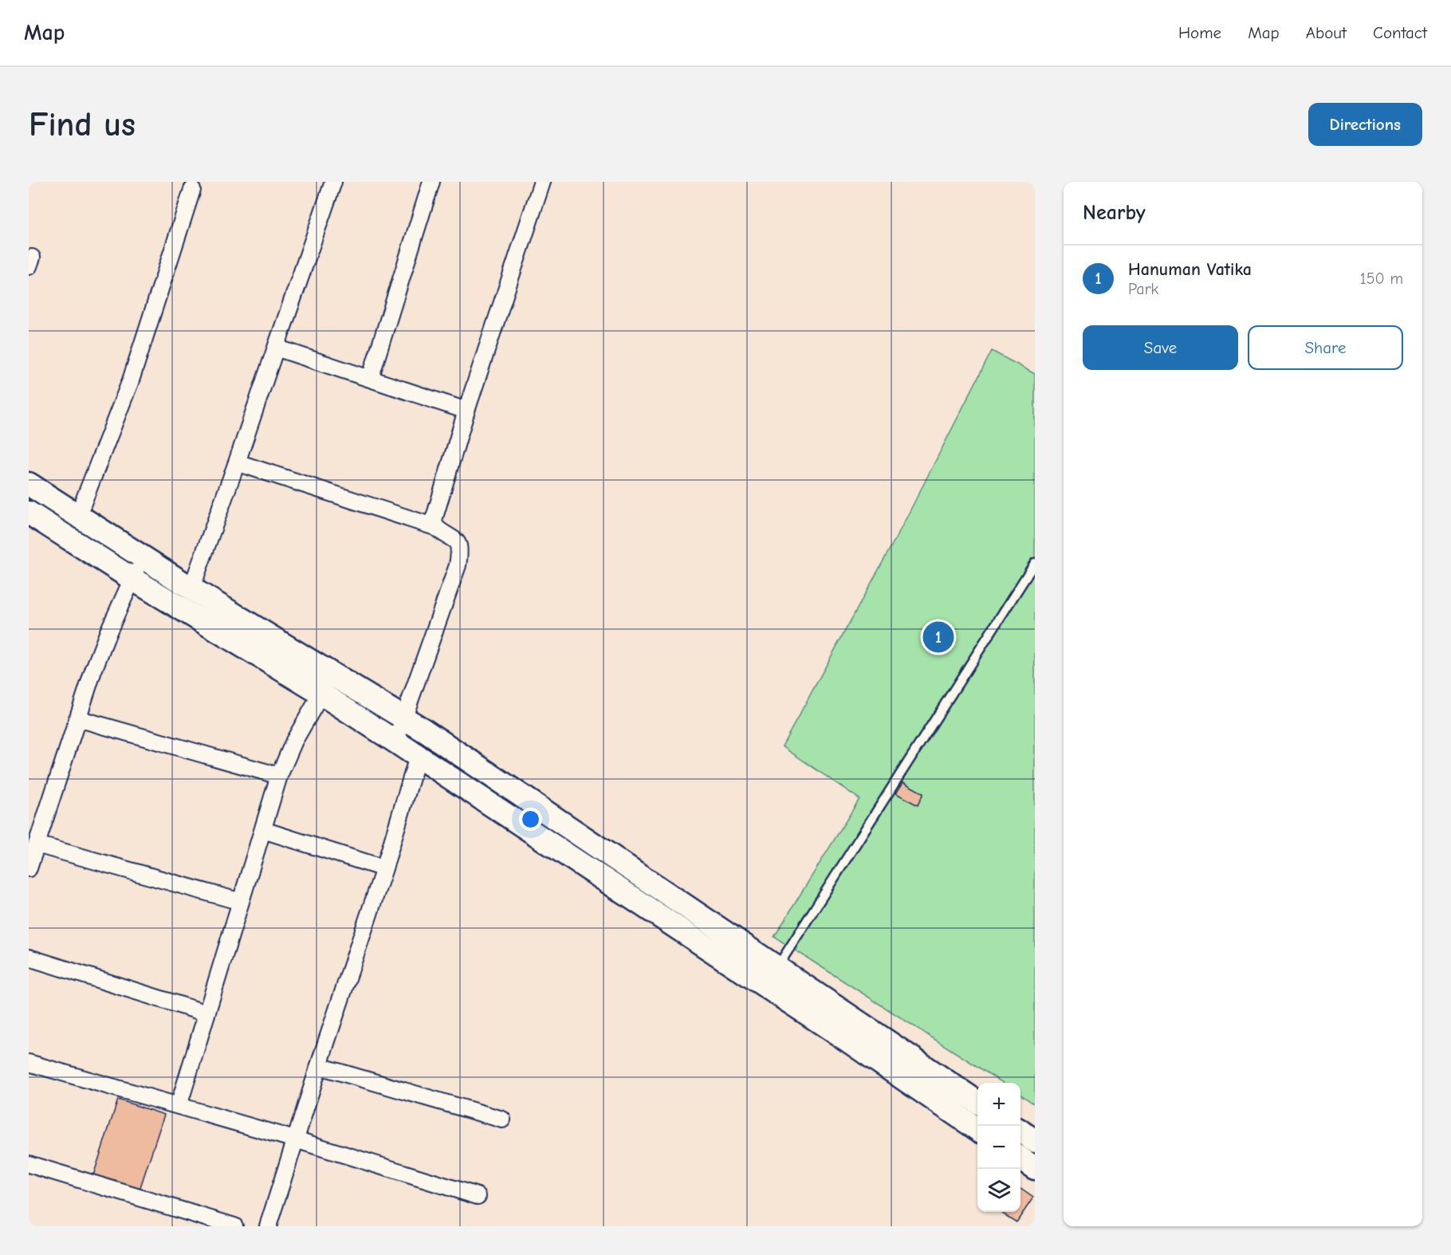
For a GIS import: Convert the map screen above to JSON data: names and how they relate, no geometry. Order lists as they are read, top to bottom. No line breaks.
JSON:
{"page":{"header":"Map","nav":["Home","Map","About","Contact"],"buttons":["Directions",["Save","Share"]],"title":"Find us","heading":"Nearby","list":[{"mark":"1","name":"Hanuman Vatika","note":"Park","value":"150 m"}],"pins":"1","map_buttons":["+","−"]}}
